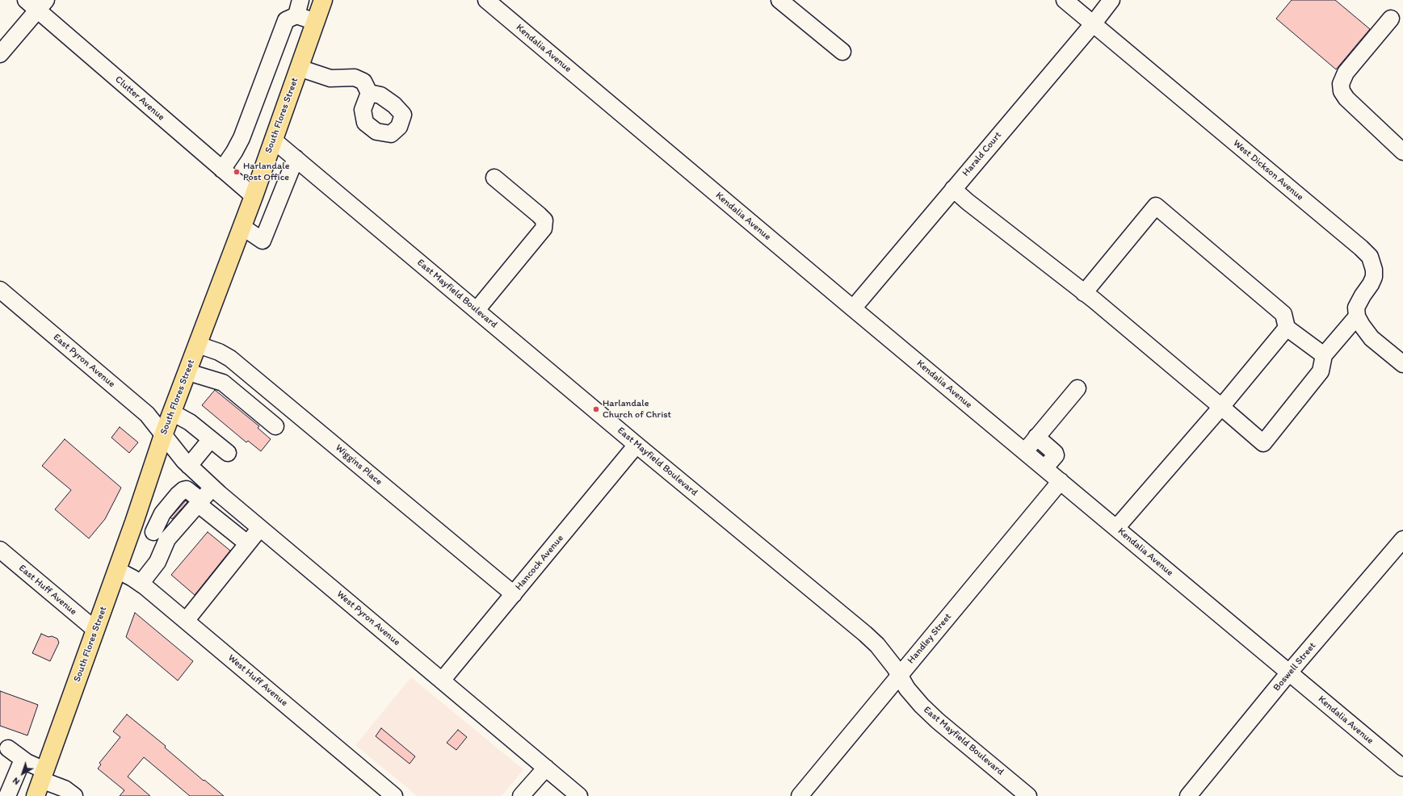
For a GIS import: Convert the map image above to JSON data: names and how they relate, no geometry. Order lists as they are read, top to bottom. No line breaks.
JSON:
{"streets":{"main road":["South Flores Street"],"street":["Kendalia Avenue","Clutter Avenue","Harald Court","West Dickson Avenue","East Mayfield Boulevard","East Pyron Avenue","Wiggins Place","Hancock Avenue","East Huff Avenue","West Pyron Avenue","Handley Street","Boswell Street","West Huff Avenue"]},"crossings":[["Kendalia Avenue","Harald Court"],["Kendalia Avenue","Handley Street"],["Kendalia Avenue","Boswell Street"],["Clutter Avenue","South Flores Street"],["South Flores Street","East Mayfield Boulevard"],["South Flores Street","East Pyron Avenue"],["South Flores Street","Wiggins Place"],["South Flores Street","East Huff Avenue"],["South Flores Street","West Pyron Avenue"],["South Flores Street","West Huff Avenue"],["Harald Court","West Dickson Avenue"],["East Mayfield Boulevard","Hancock Avenue"],["East Mayfield Boulevard","Handley Street"],["East Pyron Avenue","West Pyron Avenue"],["Wiggins Place","Hancock Avenue"],["Hancock Avenue","West Pyron Avenue"]],"places":["Harlandale Post Office","Harlandale Church of Christ"],"north":"bottom left"}
